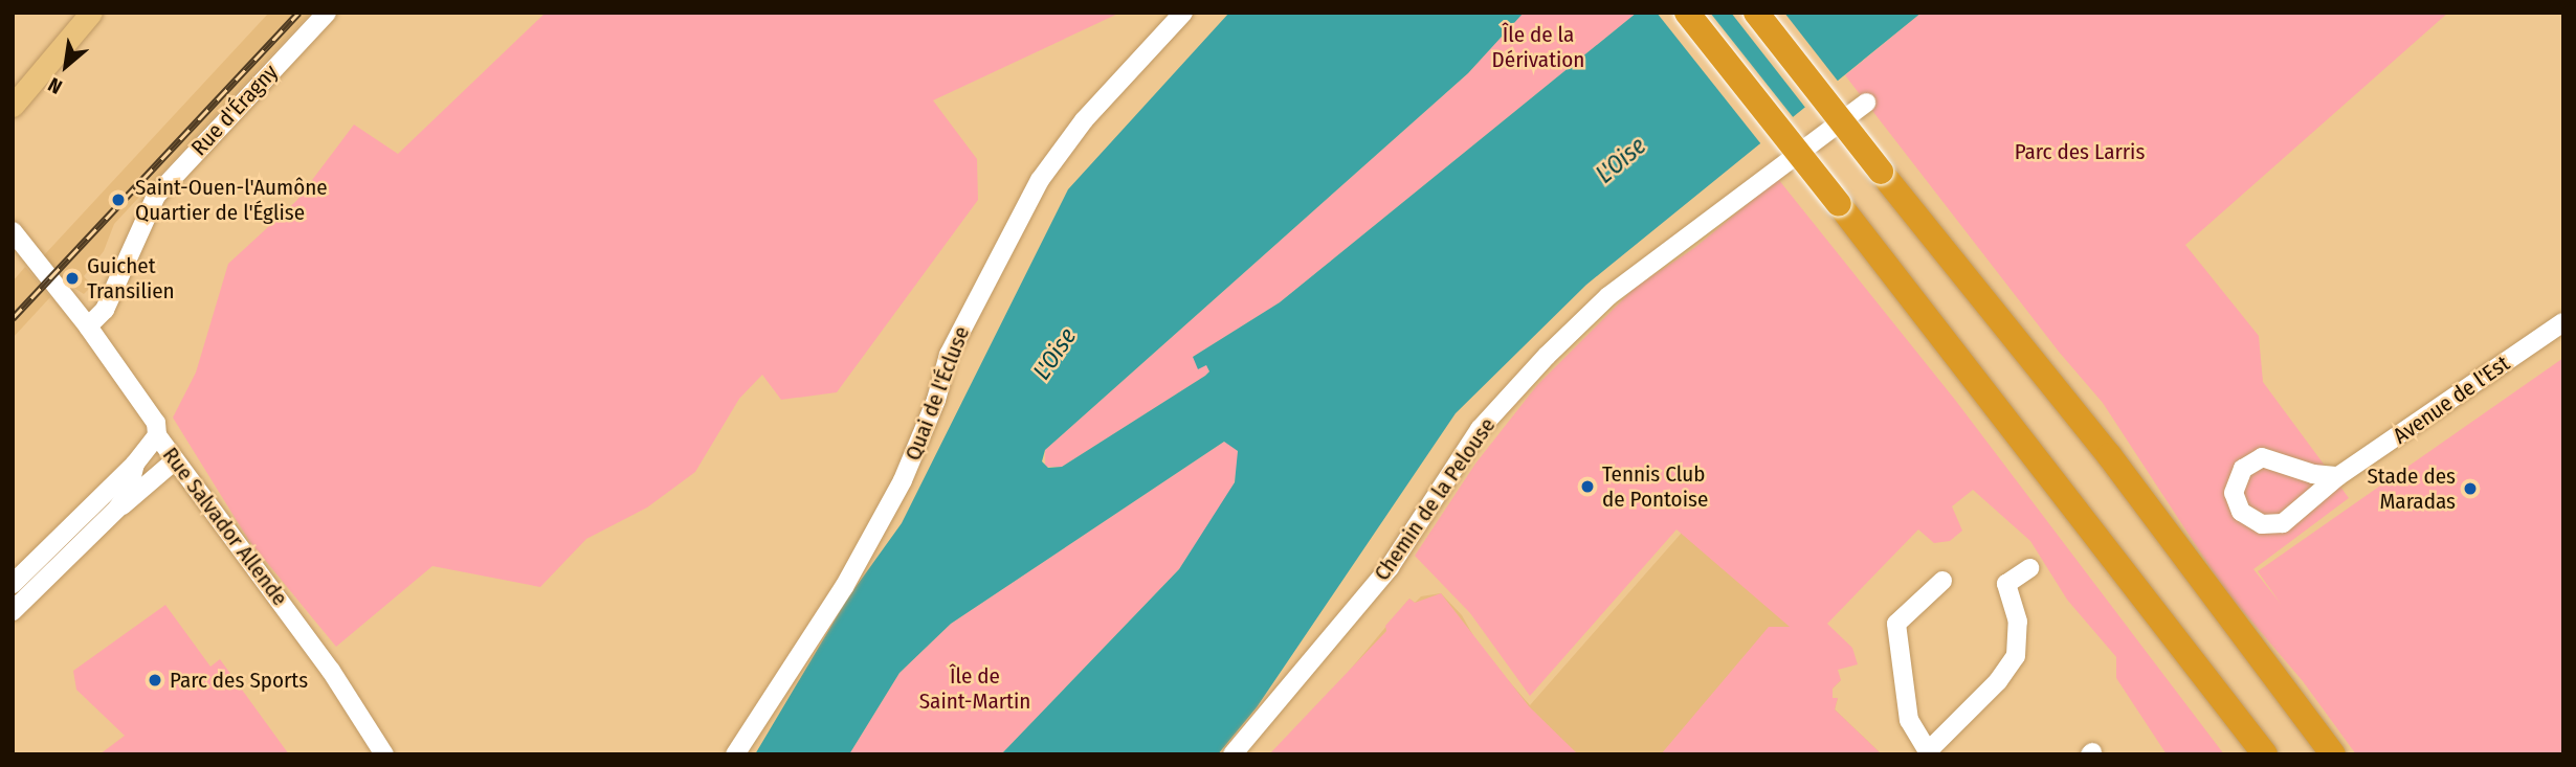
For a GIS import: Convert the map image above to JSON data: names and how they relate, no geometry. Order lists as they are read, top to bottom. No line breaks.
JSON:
{"streets":{"street":["Rue d'Éragny","Quai de l'Écluse","Avenue de l'Est","Chemin de la Pelouse","Rue Salvador Allende"]},"crossings":[["Rue d'Éragny","Rue Salvador Allende"]],"water":["L'Oise"],"parks":["Île de la Dérivation","Parc des Larris","Île de Saint-Martin"],"places":["Saint-Ouen-l'Aumône Quartier de l'Église","Guichet Transilien","Tennis Club de Pontoise","Stade des Maradas","Parc des Sports"],"north":"bottom left"}
